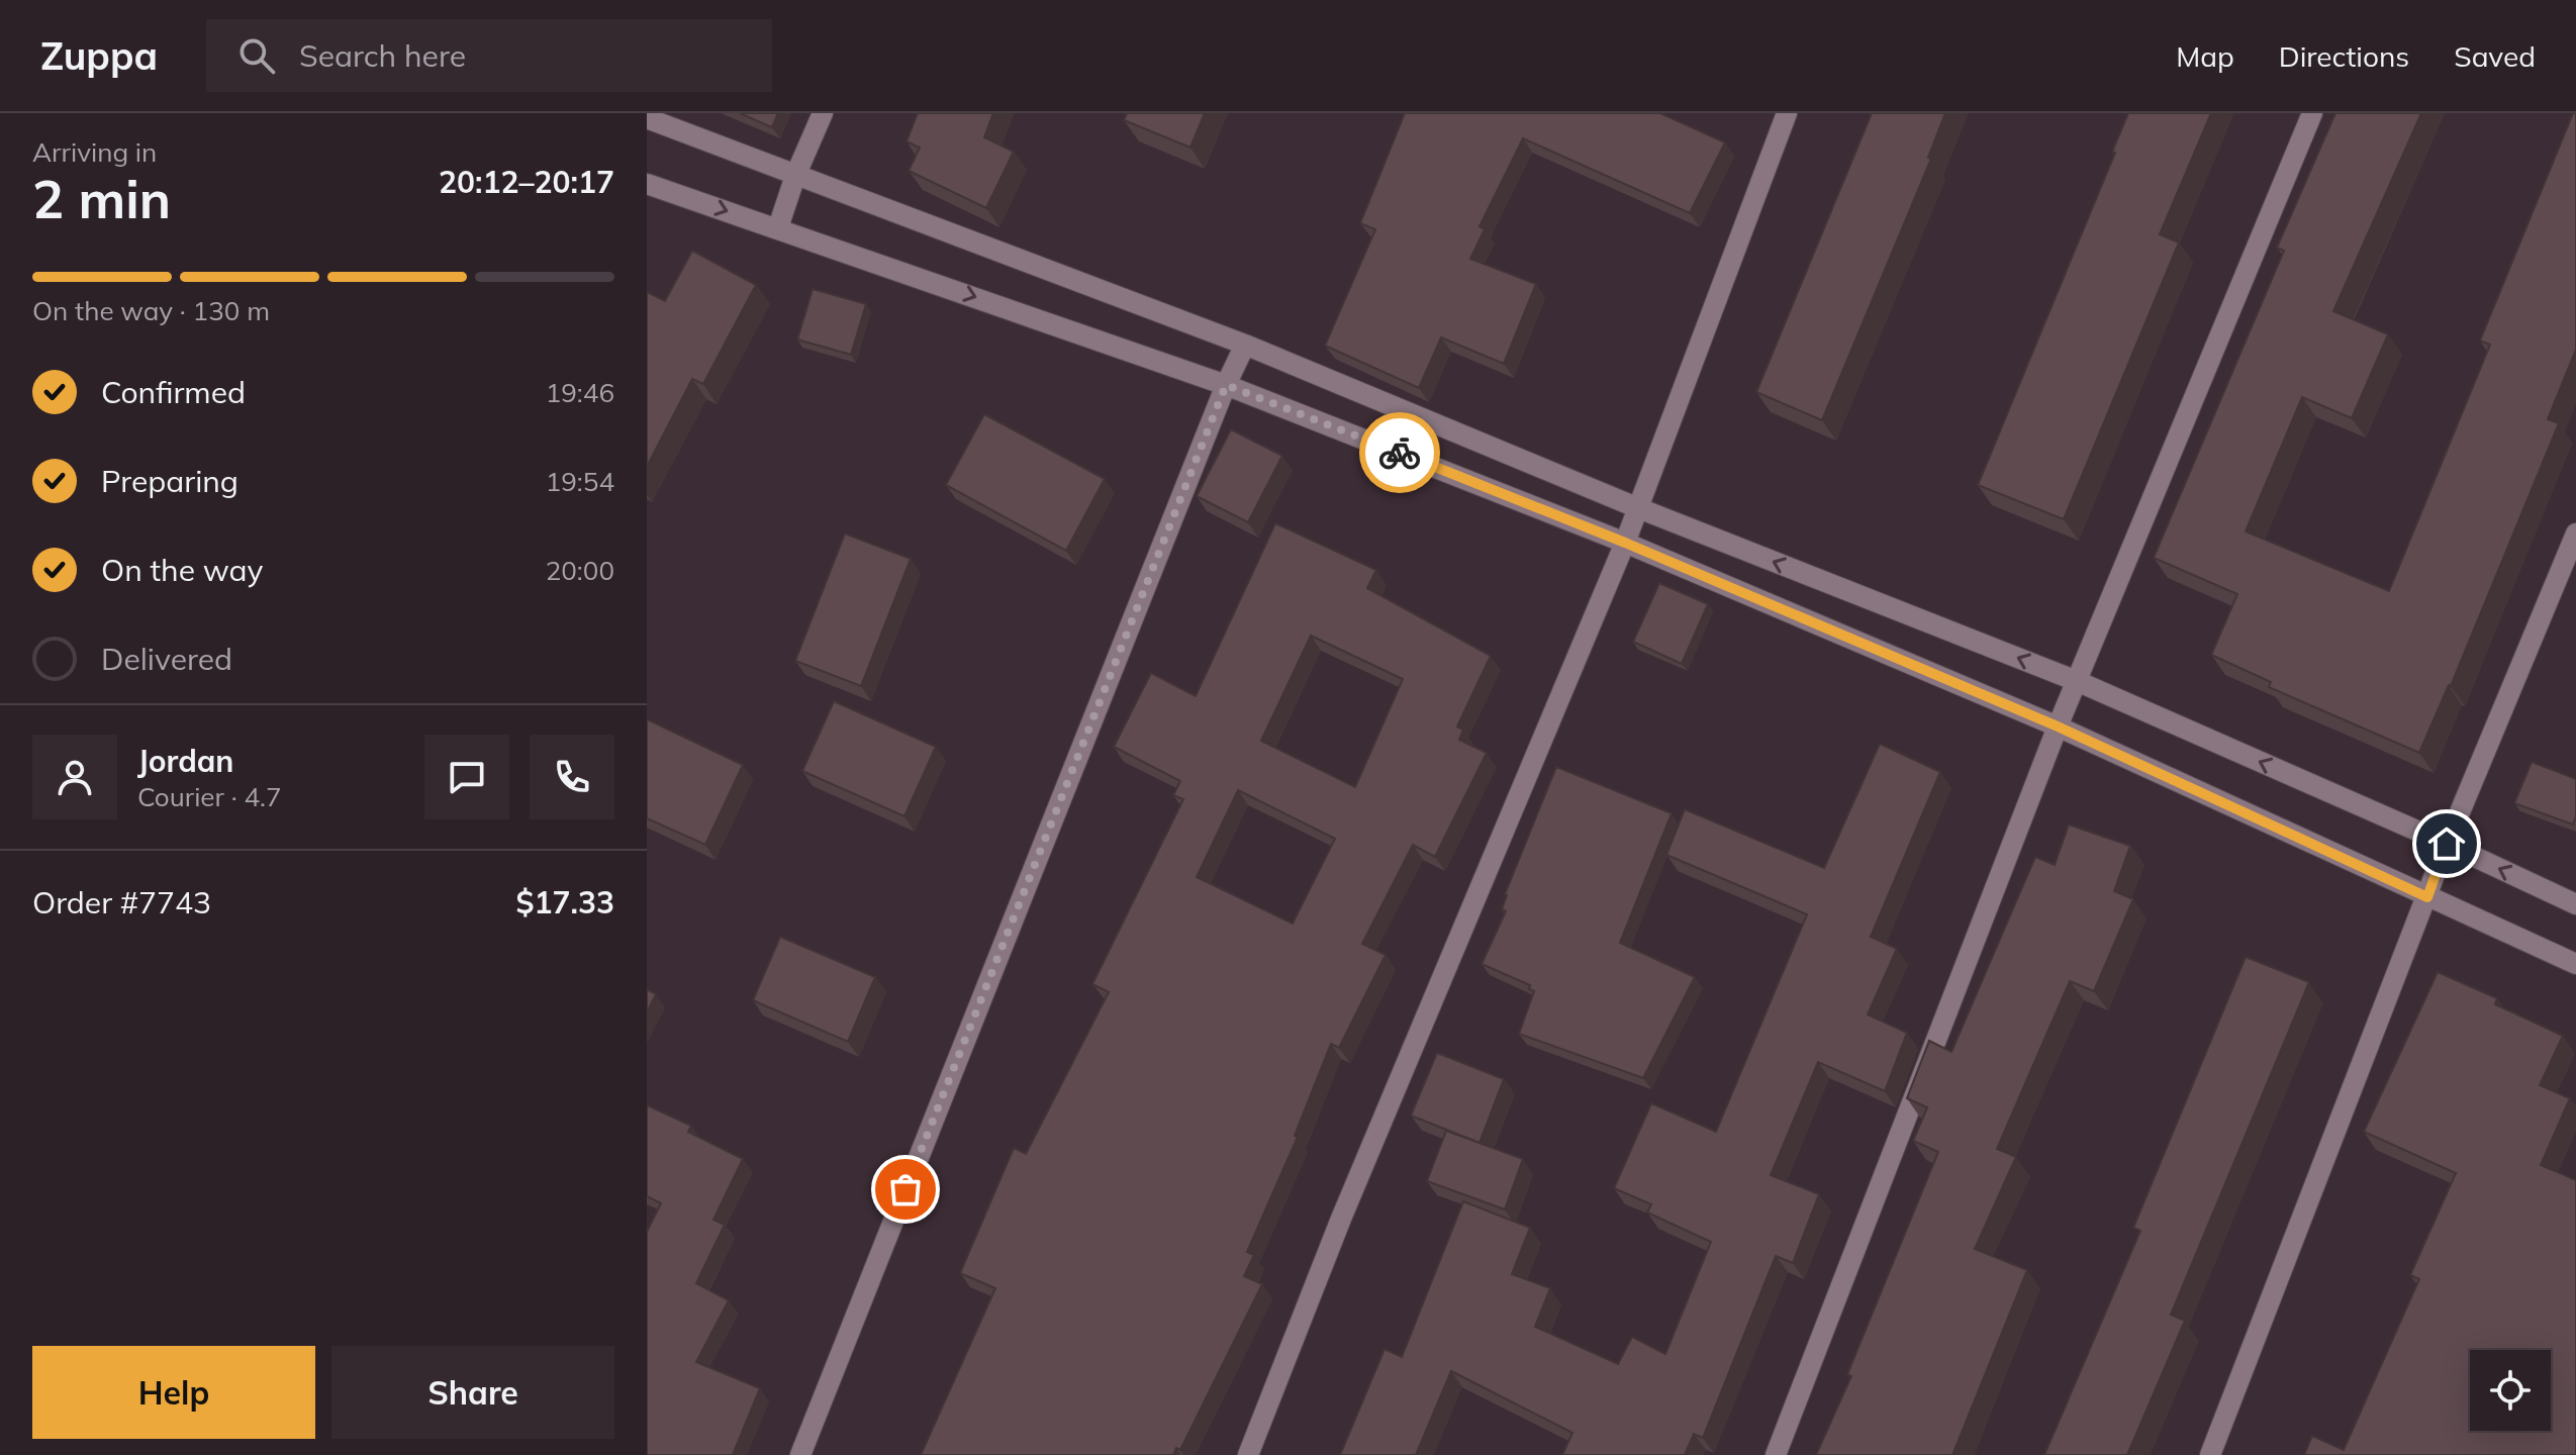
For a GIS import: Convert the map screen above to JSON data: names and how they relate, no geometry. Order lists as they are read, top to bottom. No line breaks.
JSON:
{"page":{"header":"Zuppa","search":"Search here","nav":["Map","Directions","Saved"],"heading":["2 min","Arriving in","20:12–20:17"],"panel":["Jordan","Courier · 4.7","Order #7743","$17.33"],"bar":"On the way · 130 m","list":[["Confirmed","19:46"],["Preparing","19:54"],["On the way","20:00"],"Delivered"],"buttons":["Help","Share"]}}
